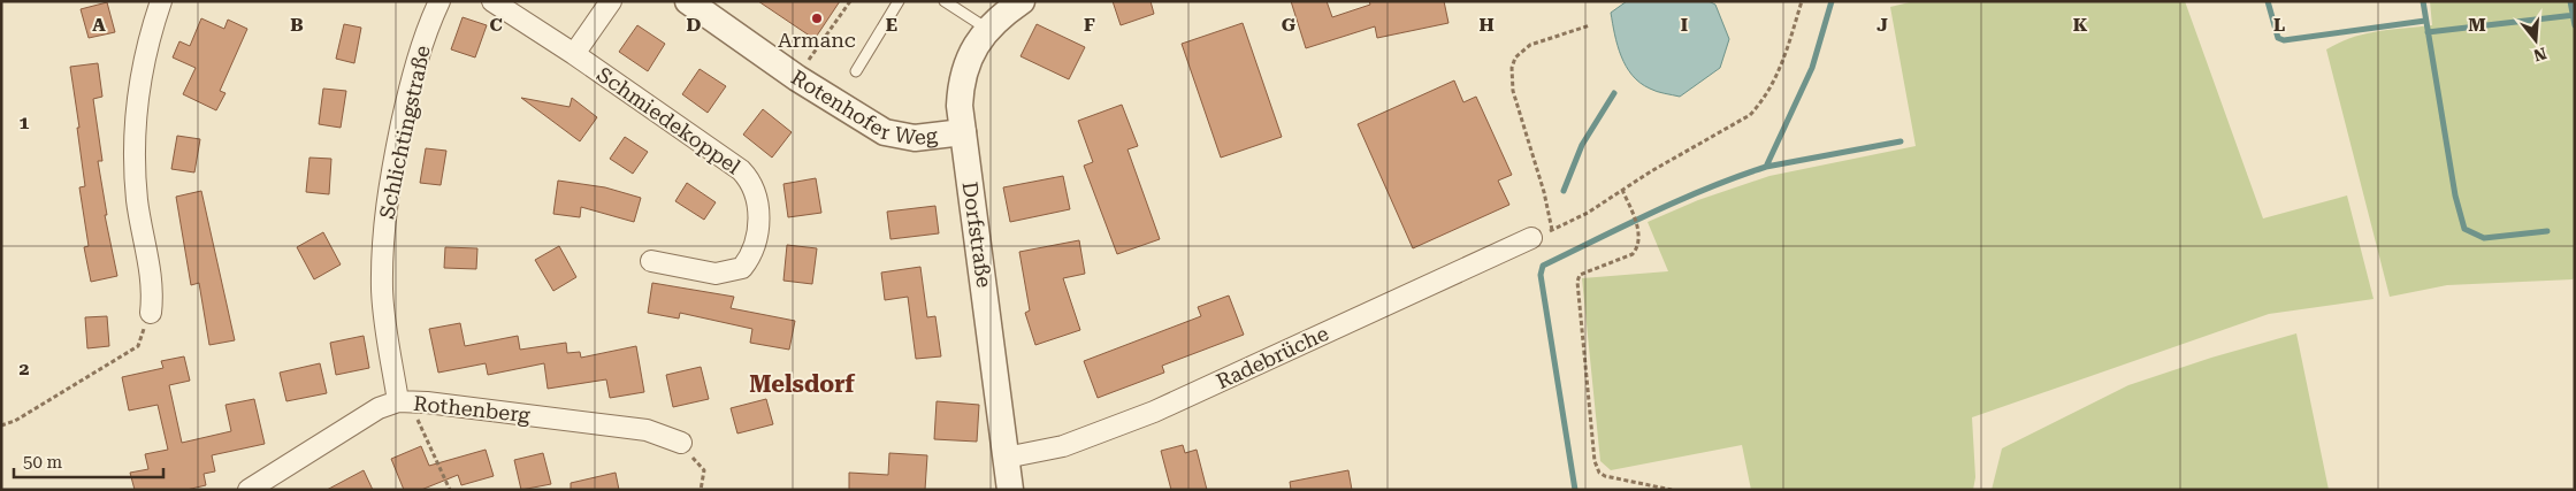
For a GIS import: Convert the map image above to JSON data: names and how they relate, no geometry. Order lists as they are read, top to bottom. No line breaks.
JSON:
{"streets":{"street":["Rotenhofer Weg","Schmiedekoppel","Schlichtingstraße","Dorfstraße","Radebrüche","Rothenberg"]},"crossings":[["Rotenhofer Weg","Dorfstraße"],["Schlichtingstraße","Rothenberg"],["Dorfstraße","Radebrüche"]],"districts":["Melsdorf"],"places":["Armanc"],"scale_bar":"50 m","north":"bottom","grid":{"columns":["A","B","C","D","E","F","G","H","I","J","K","L","M"],"rows":["1","2"]}}
